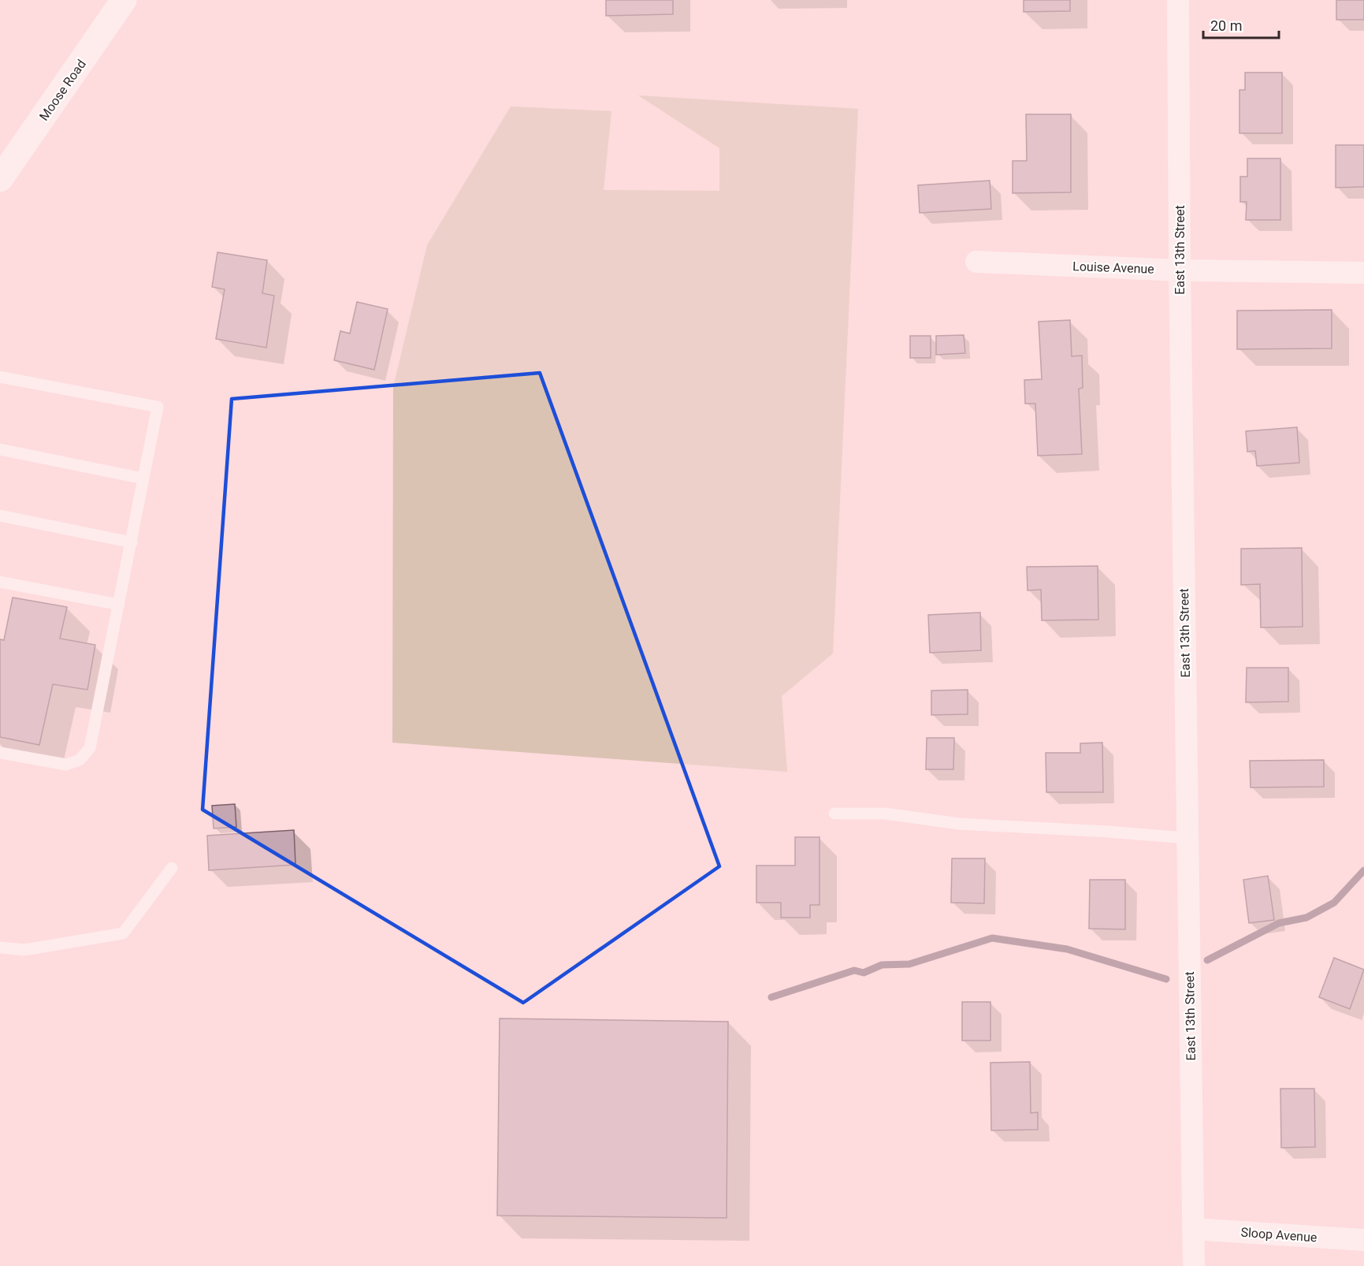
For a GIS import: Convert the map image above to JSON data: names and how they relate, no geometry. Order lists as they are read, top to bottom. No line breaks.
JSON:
{"streets":{"street":["Moose Road","East 13th Street","Louise Avenue","Sloop Avenue"]},"crossings":[["East 13th Street","Louise Avenue"],["East 13th Street","Sloop Avenue"]],"scale_bar":"20 m"}
